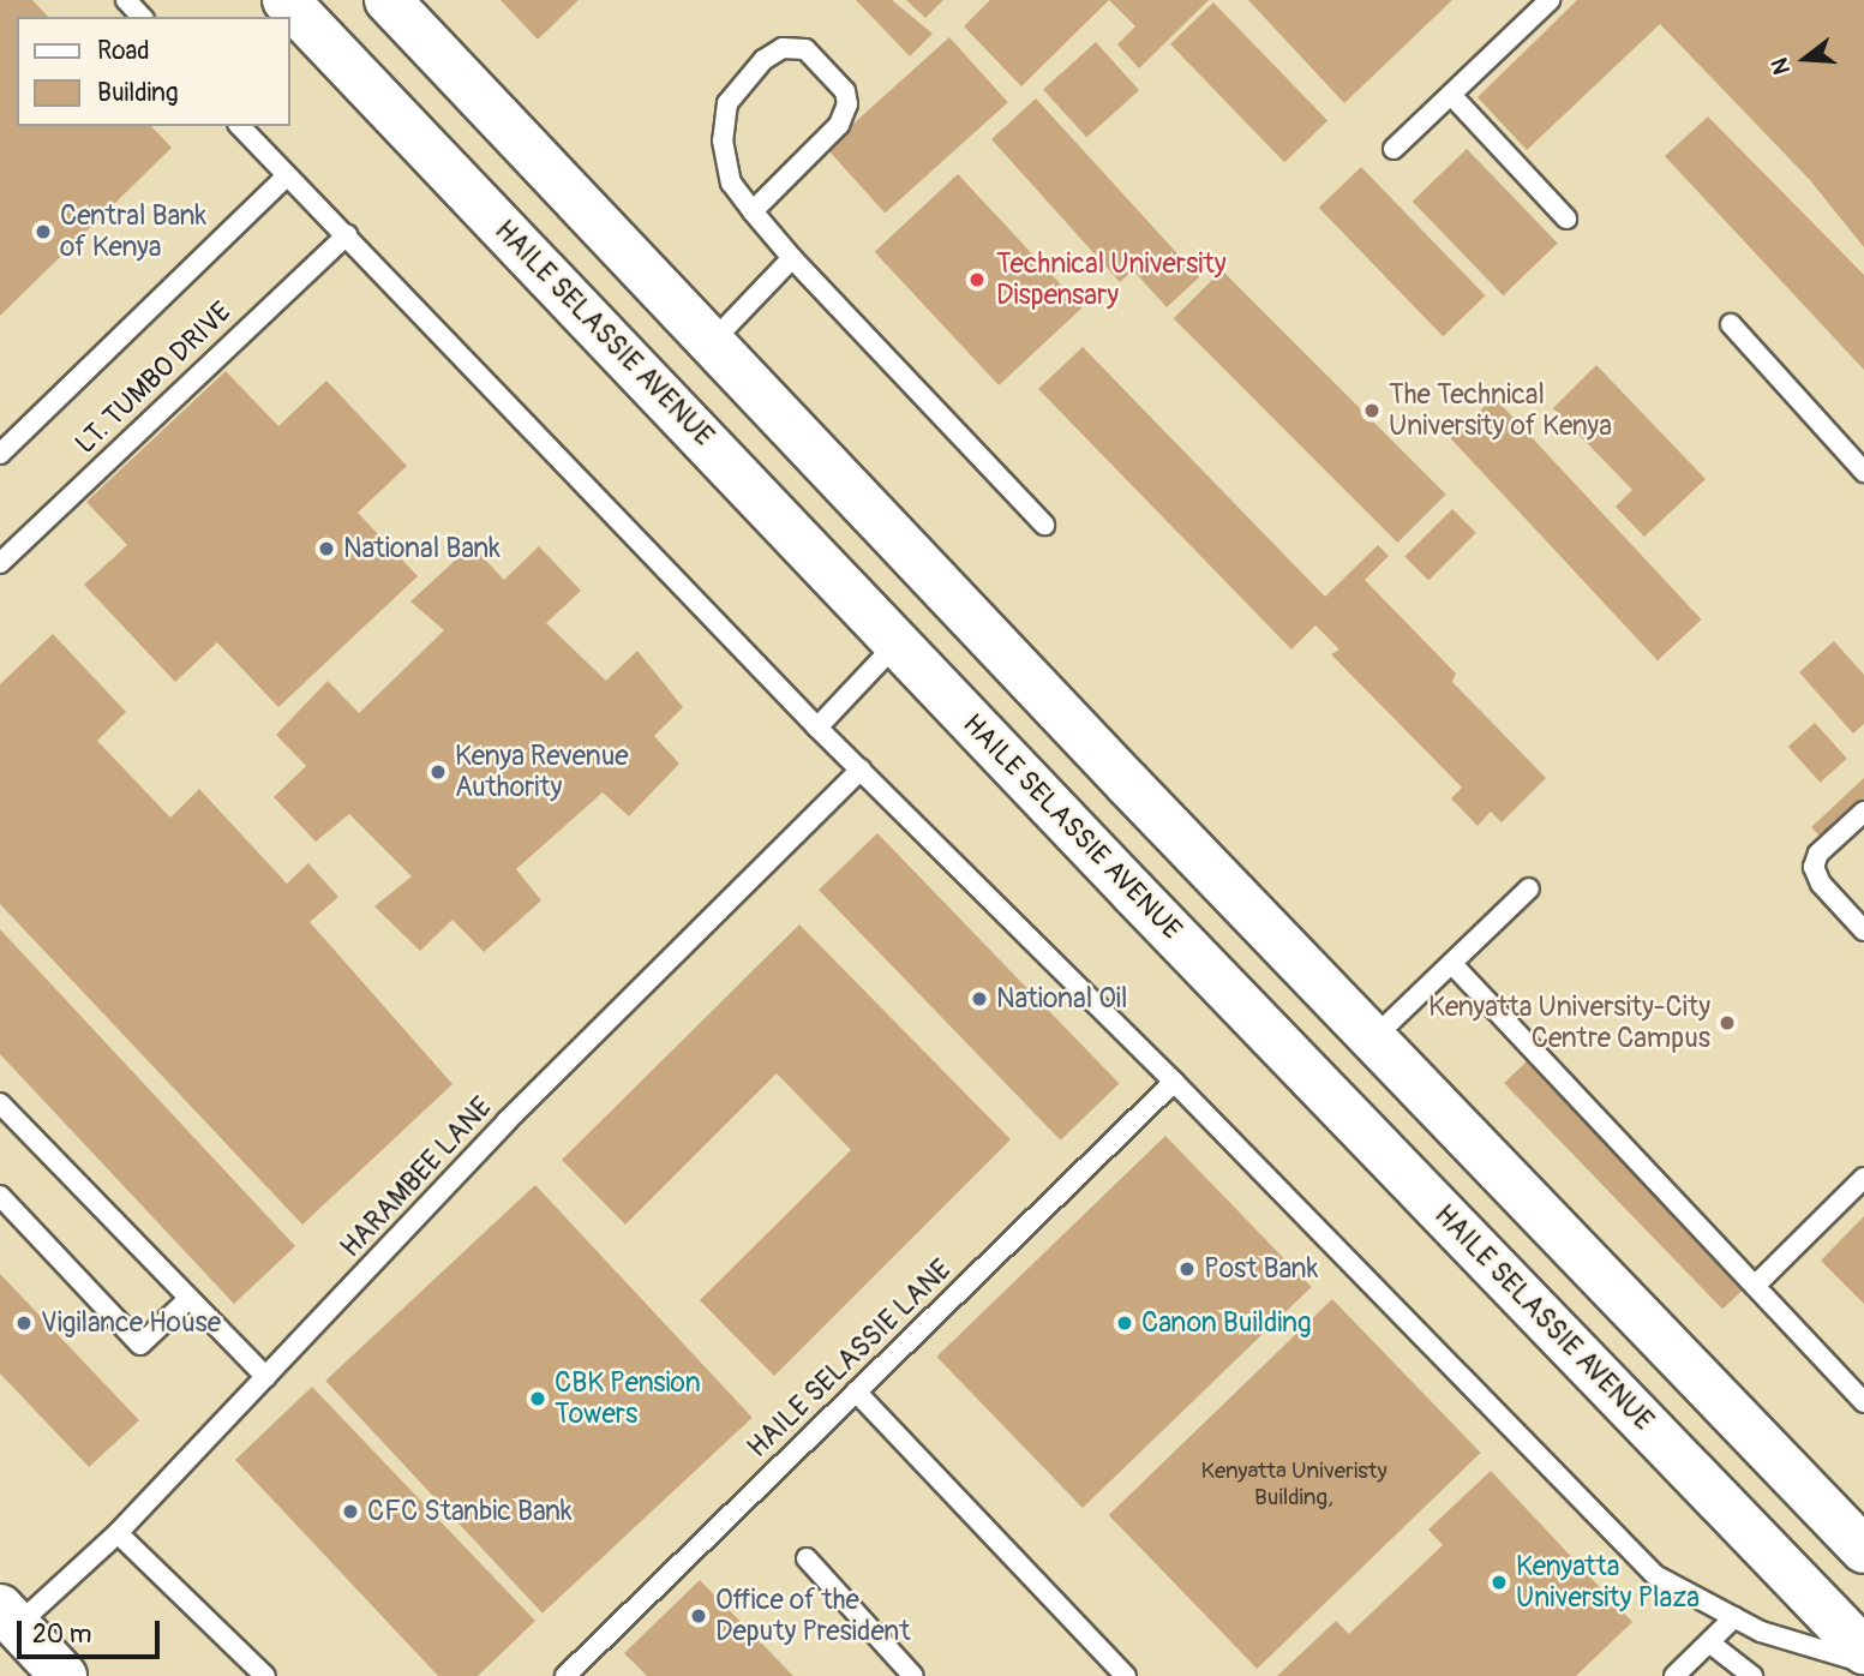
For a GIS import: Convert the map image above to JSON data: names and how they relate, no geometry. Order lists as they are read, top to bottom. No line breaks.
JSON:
{"streets":{"main road":["HAILE SELASSIE AVENUE"],"lane":["LT. TUMBO DRIVE","HARAMBEE LANE","HAILE SELASSIE LANE"]},"places":["Central Bank of Kenya","Technical University Dispensary","The Technical University of Kenya","National Bank","Kenya Revenue Authority","National Oil","Kenyatta University-City Centre Campus","Post Bank","Vigilance House","Canon Building","CBK Pension Towers","CFC Stanbic Bank","Kenyatta University Plaza","Office of the Deputy President"],"house_numbers":["Kenyatta Univeristy Building,"],"legend":["Road","Building"],"scale_bar":"20 m","north":"left"}
